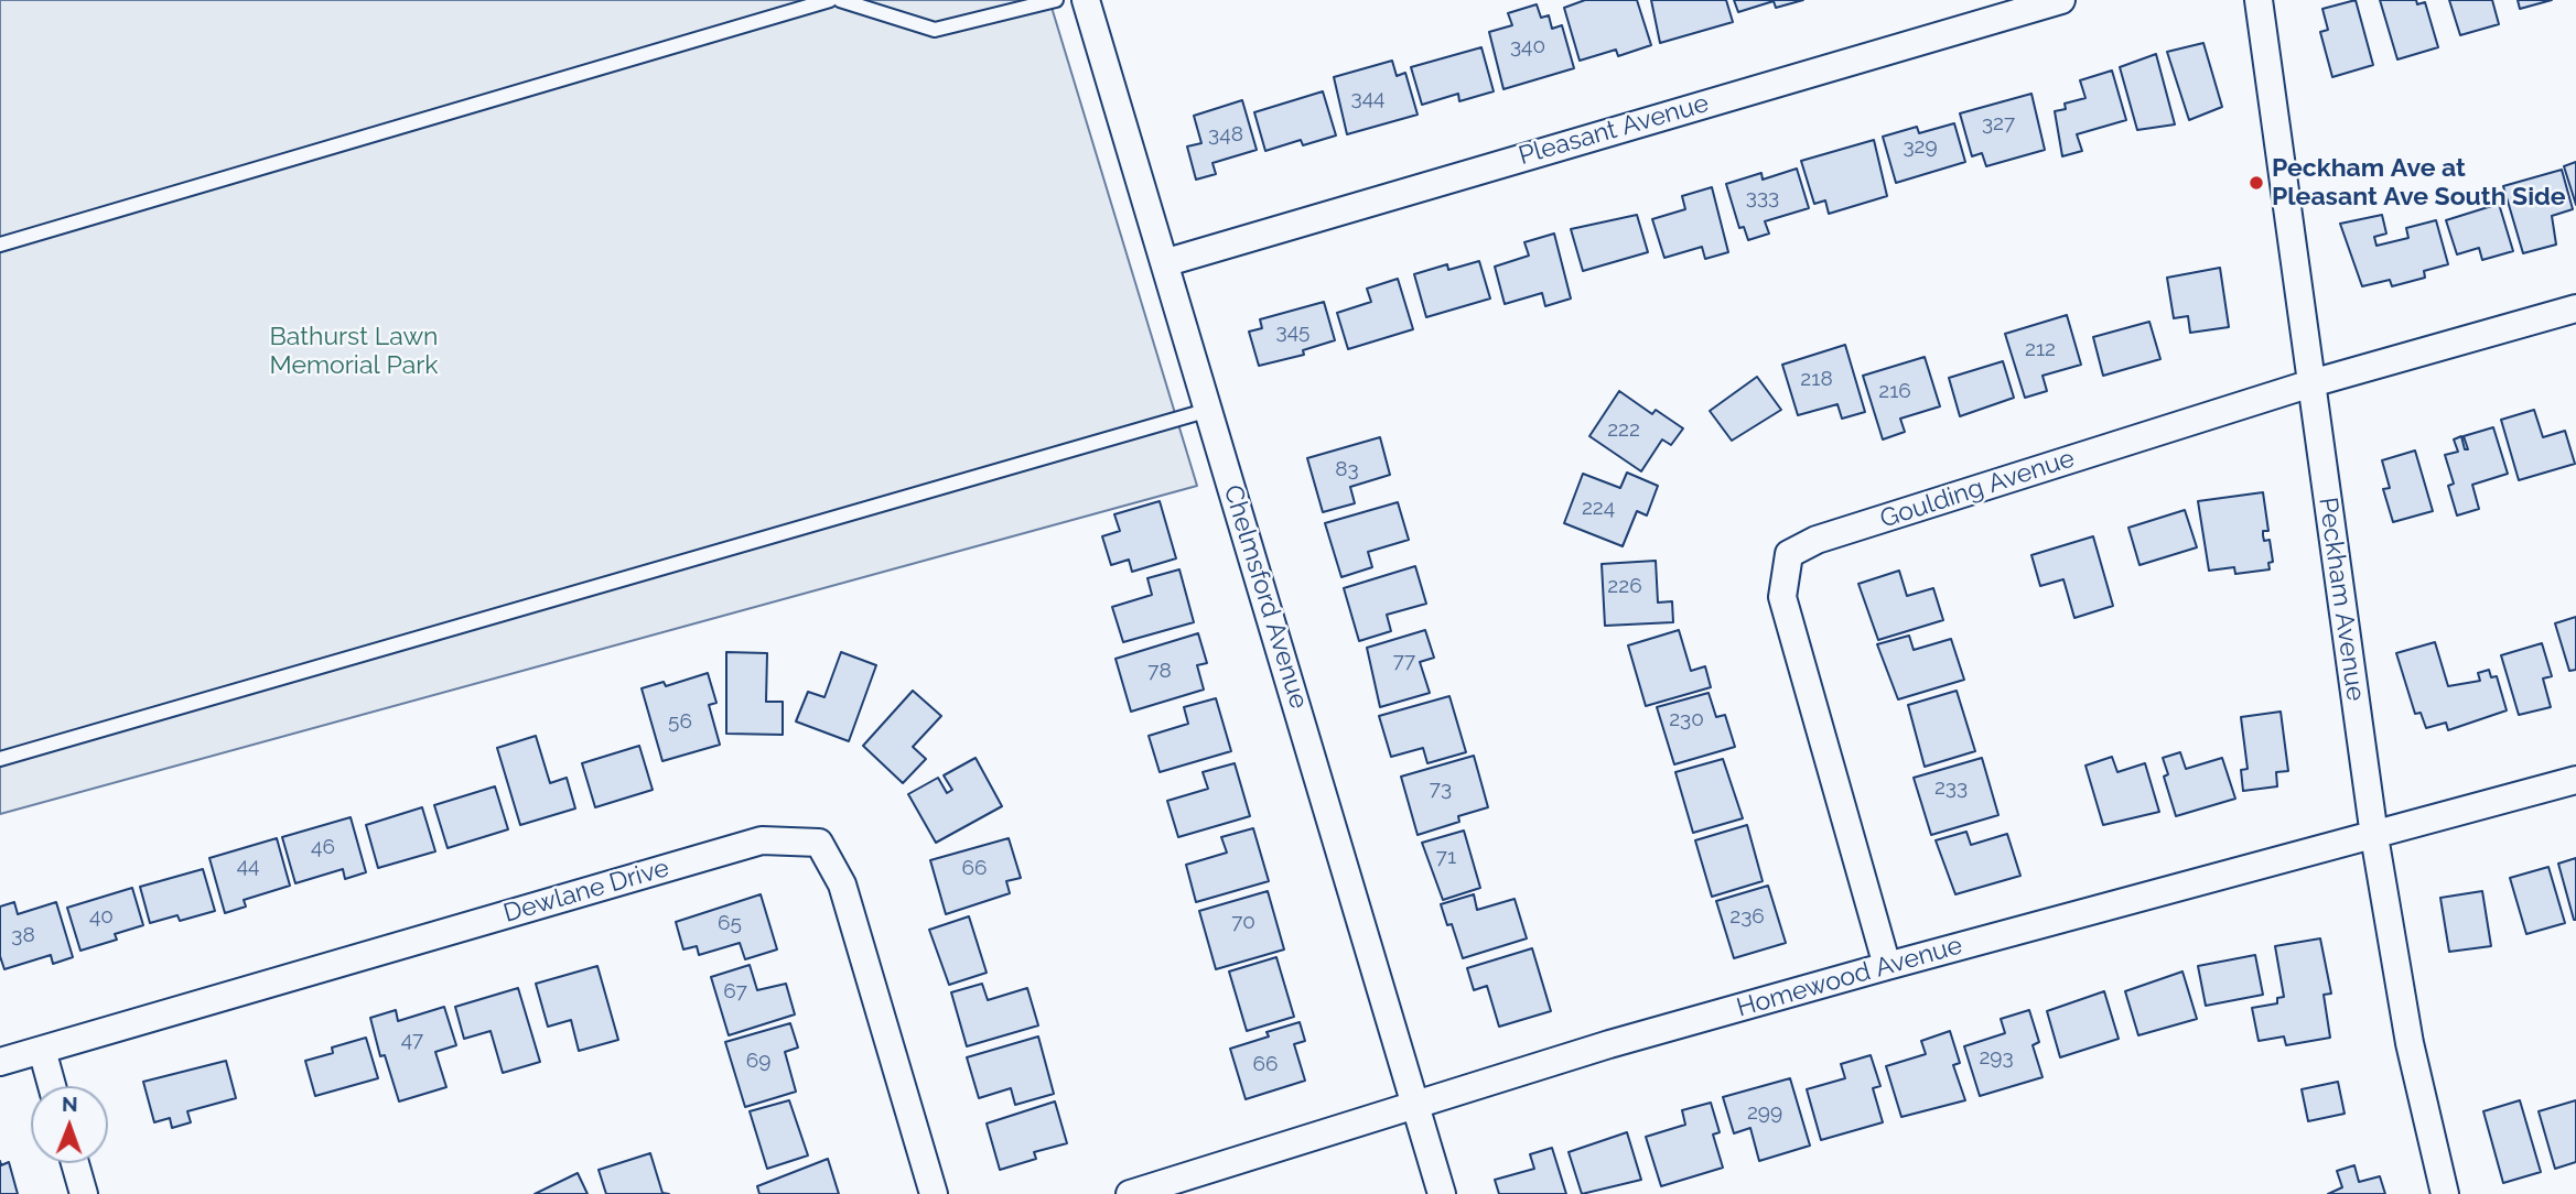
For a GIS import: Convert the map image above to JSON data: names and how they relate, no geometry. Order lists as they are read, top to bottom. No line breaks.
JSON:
{"streets":{"street":["Pleasant Avenue","Goulding Avenue","Chelmsford Avenue","Peckham Avenue","Dewlane Drive","Homewood Avenue"]},"crossings":[["Pleasant Avenue","Chelmsford Avenue"],["Goulding Avenue","Peckham Avenue"],["Goulding Avenue","Homewood Avenue"],["Chelmsford Avenue","Homewood Avenue"],["Peckham Avenue","Homewood Avenue"]],"parks":["Bathurst Lawn Memorial Park"],"places":["Peckham Ave at Pleasant Ave South Side"],"house_numbers":["340","344","327","348","329","333","345","212","218","216","222","83","224","226","77","78","230","56","233","73","46","71","44","66","40","236","70","65","38","67","47","293","69","66","299"],"north":"top"}
